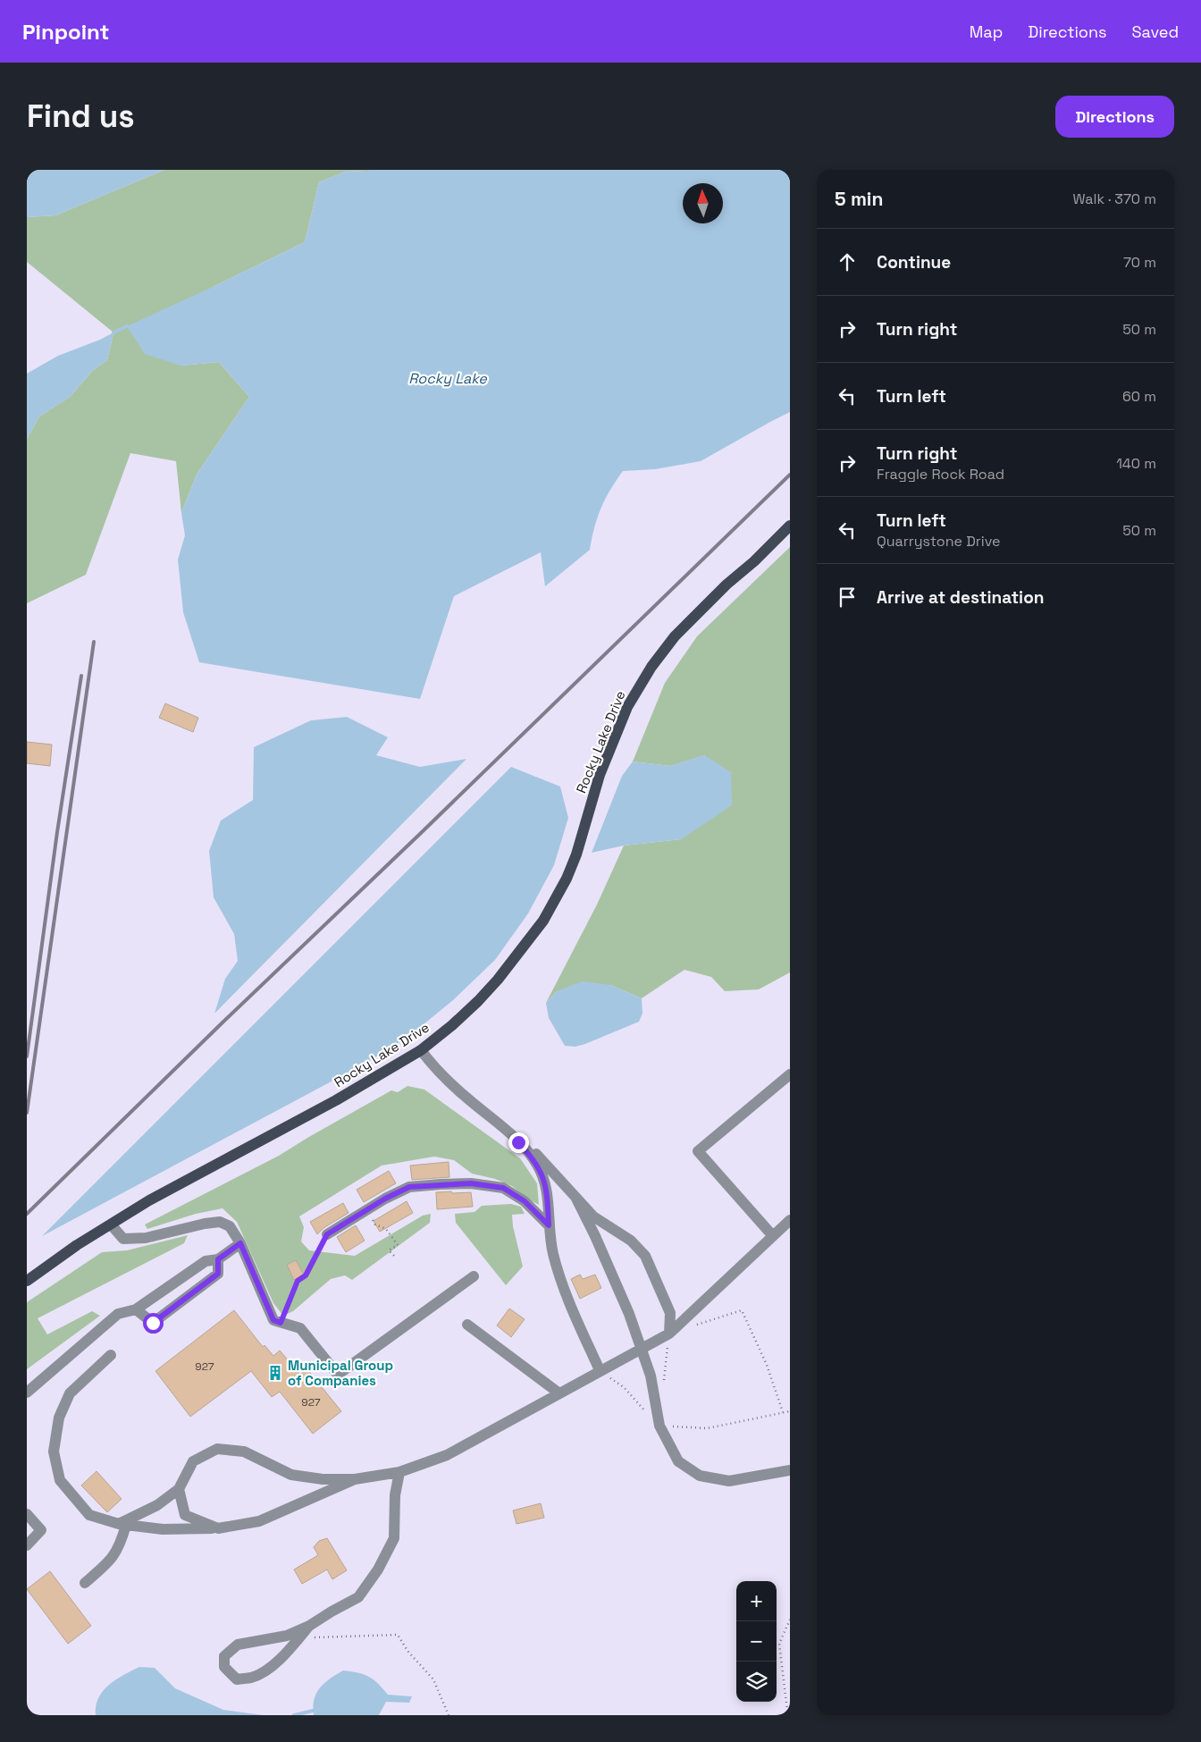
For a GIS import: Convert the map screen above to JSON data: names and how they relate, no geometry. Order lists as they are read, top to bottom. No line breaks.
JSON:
{"streets":{"main road":["Rocky Lake Drive"]},"water":["Rocky Lake"],"places":{"building":["Municipal Group of Companies"]},"house_numbers":["927","927"],"north":"top","page":{"header":"Pinpoint","nav":["Map","Directions","Saved"],"buttons":"Directions","title":"Find us","heading":["5 min","Walk · 370 m"],"list":[["Continue","70 m"],["Turn right","50 m"],["Turn left","60 m"],["Turn right","Fraggle Rock Road","140 m"],["Turn left","Quarrystone Drive","50 m"],"Arrive at destination"],"map_buttons":["+","−"]}}
